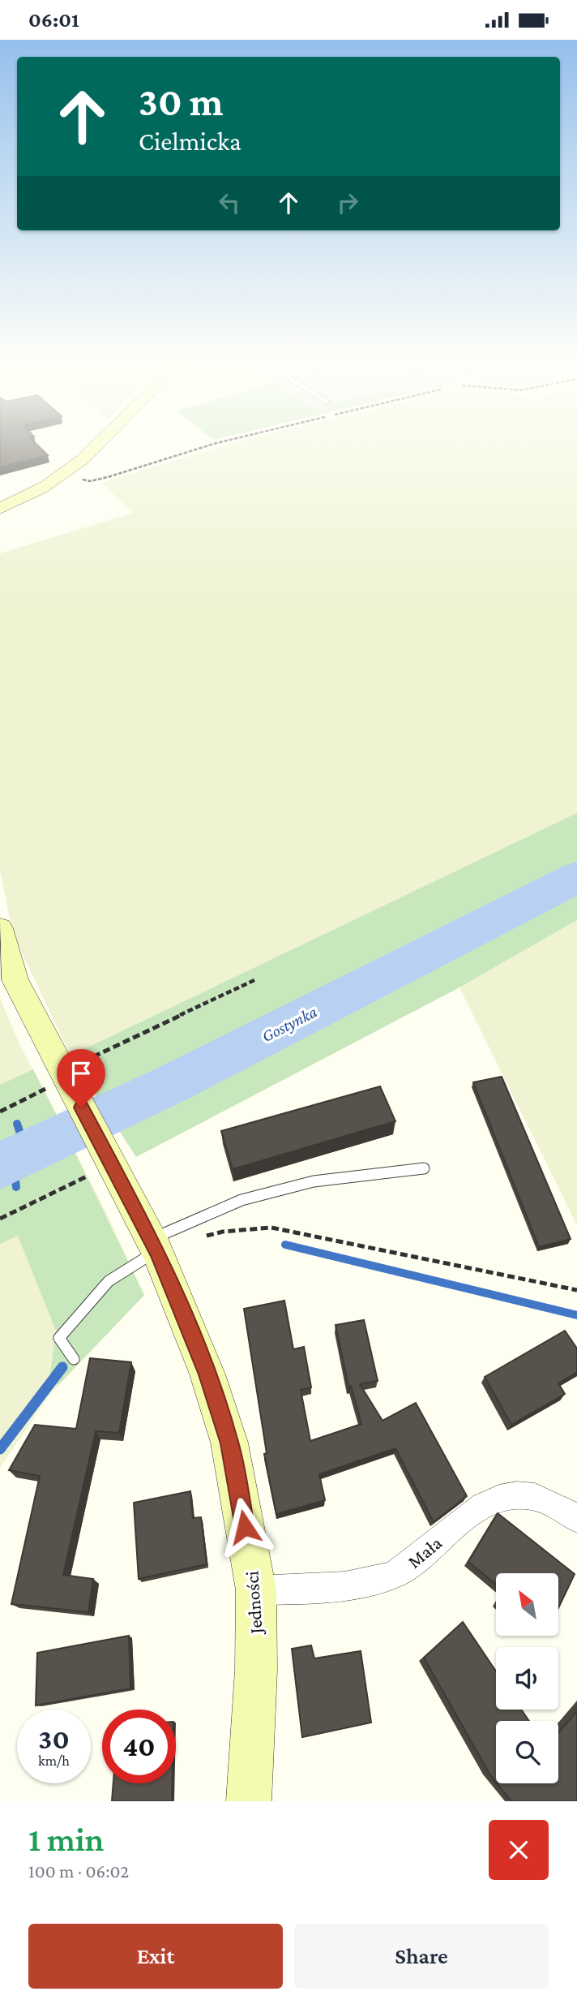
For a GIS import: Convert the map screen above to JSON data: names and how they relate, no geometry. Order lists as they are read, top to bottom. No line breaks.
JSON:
{"streets":{"street":["Mała","Jedności"]},"crossings":[["Mała","Jedności"]],"water":["Gostynka"],"north":"top left","page":{"status":"06:01","turn":["30 m","Cielmicka"],"speed":"30 km/h","limit":"40","heading":["1 min","100 m · 06:02"],"buttons":["Exit","Share"]}}
